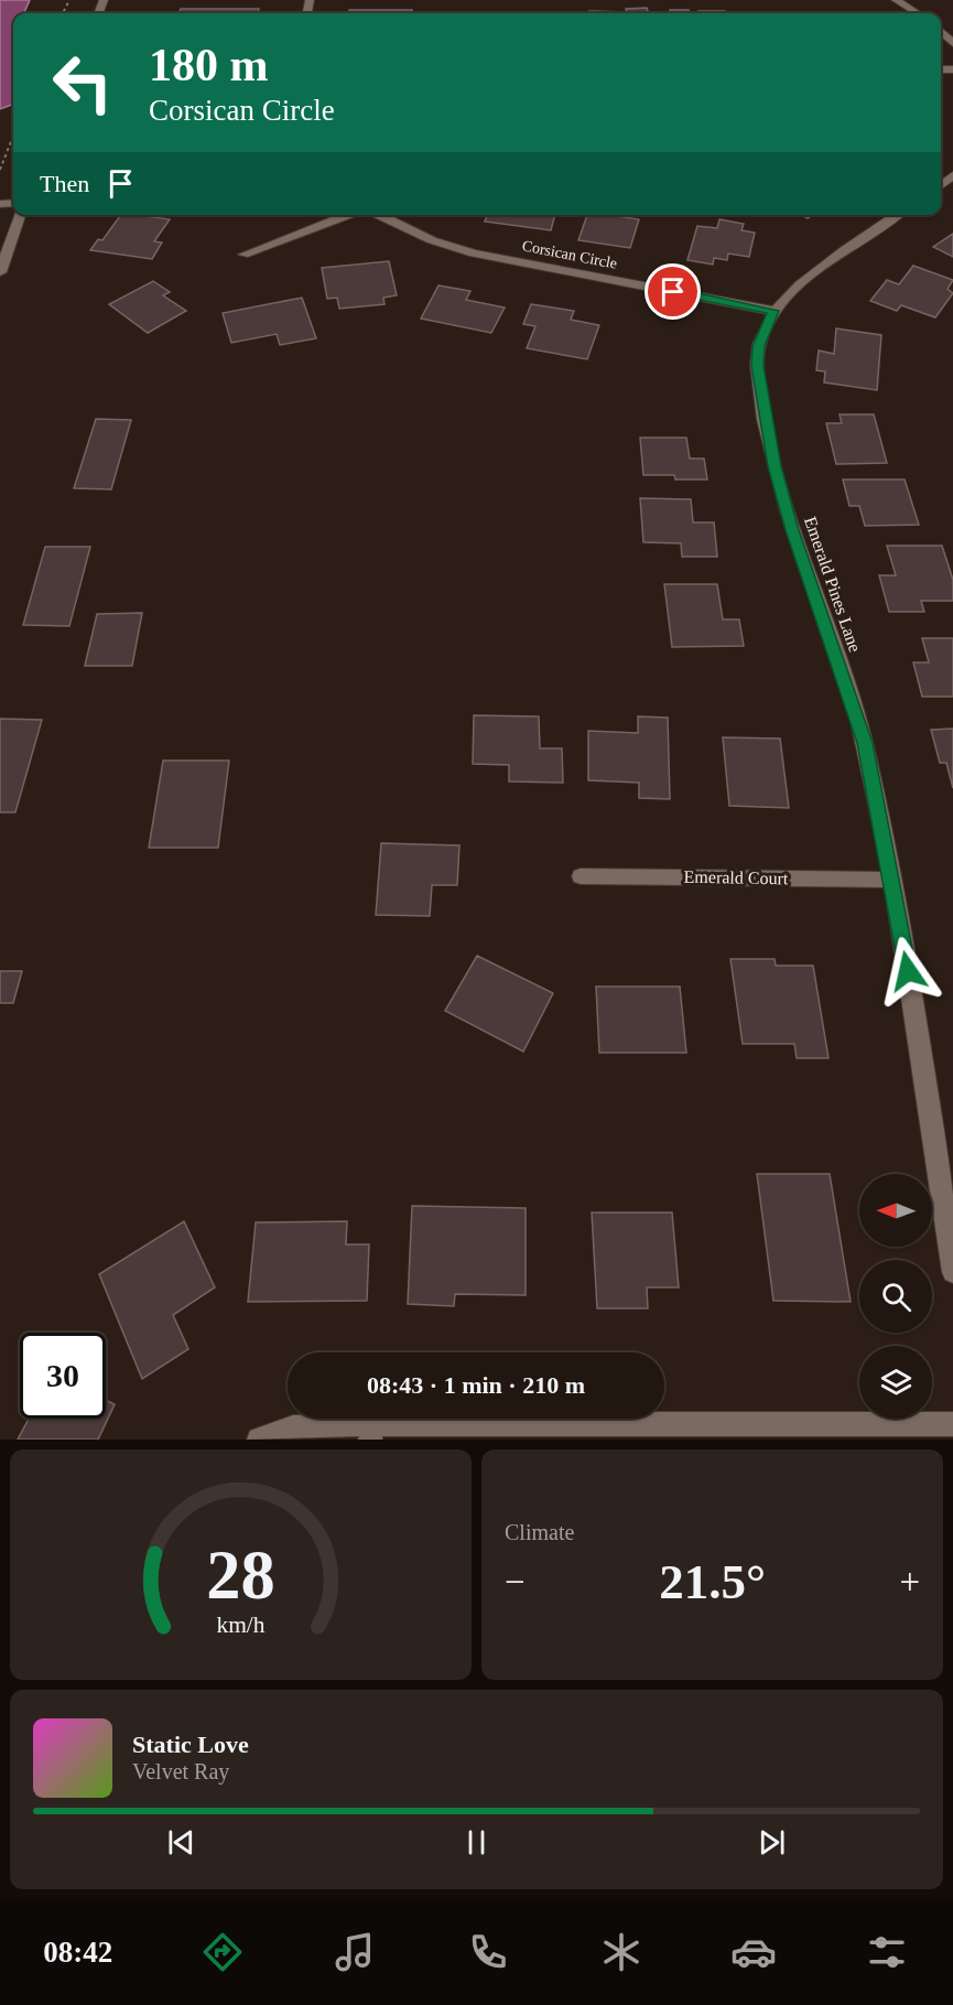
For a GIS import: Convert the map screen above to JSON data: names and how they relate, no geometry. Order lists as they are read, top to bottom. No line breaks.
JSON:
{"streets":{"street":["Corsican Circle","Emerald Pines Lane","Emerald Court"]},"crossings":[["Corsican Circle","Emerald Pines Lane"],["Emerald Pines Lane","Emerald Court"]],"north":"left","page":{"turn":["180 m","Corsican Circle"],"then":"Then","limit":"30","trip":"08:43 · 1 min · 210 m","tile":"Climate","heat":["−","21.5°","+"],"song":["Static Love","Velvet Ray"],"tabs":"08:42","gauge":["28","km/h"]}}
